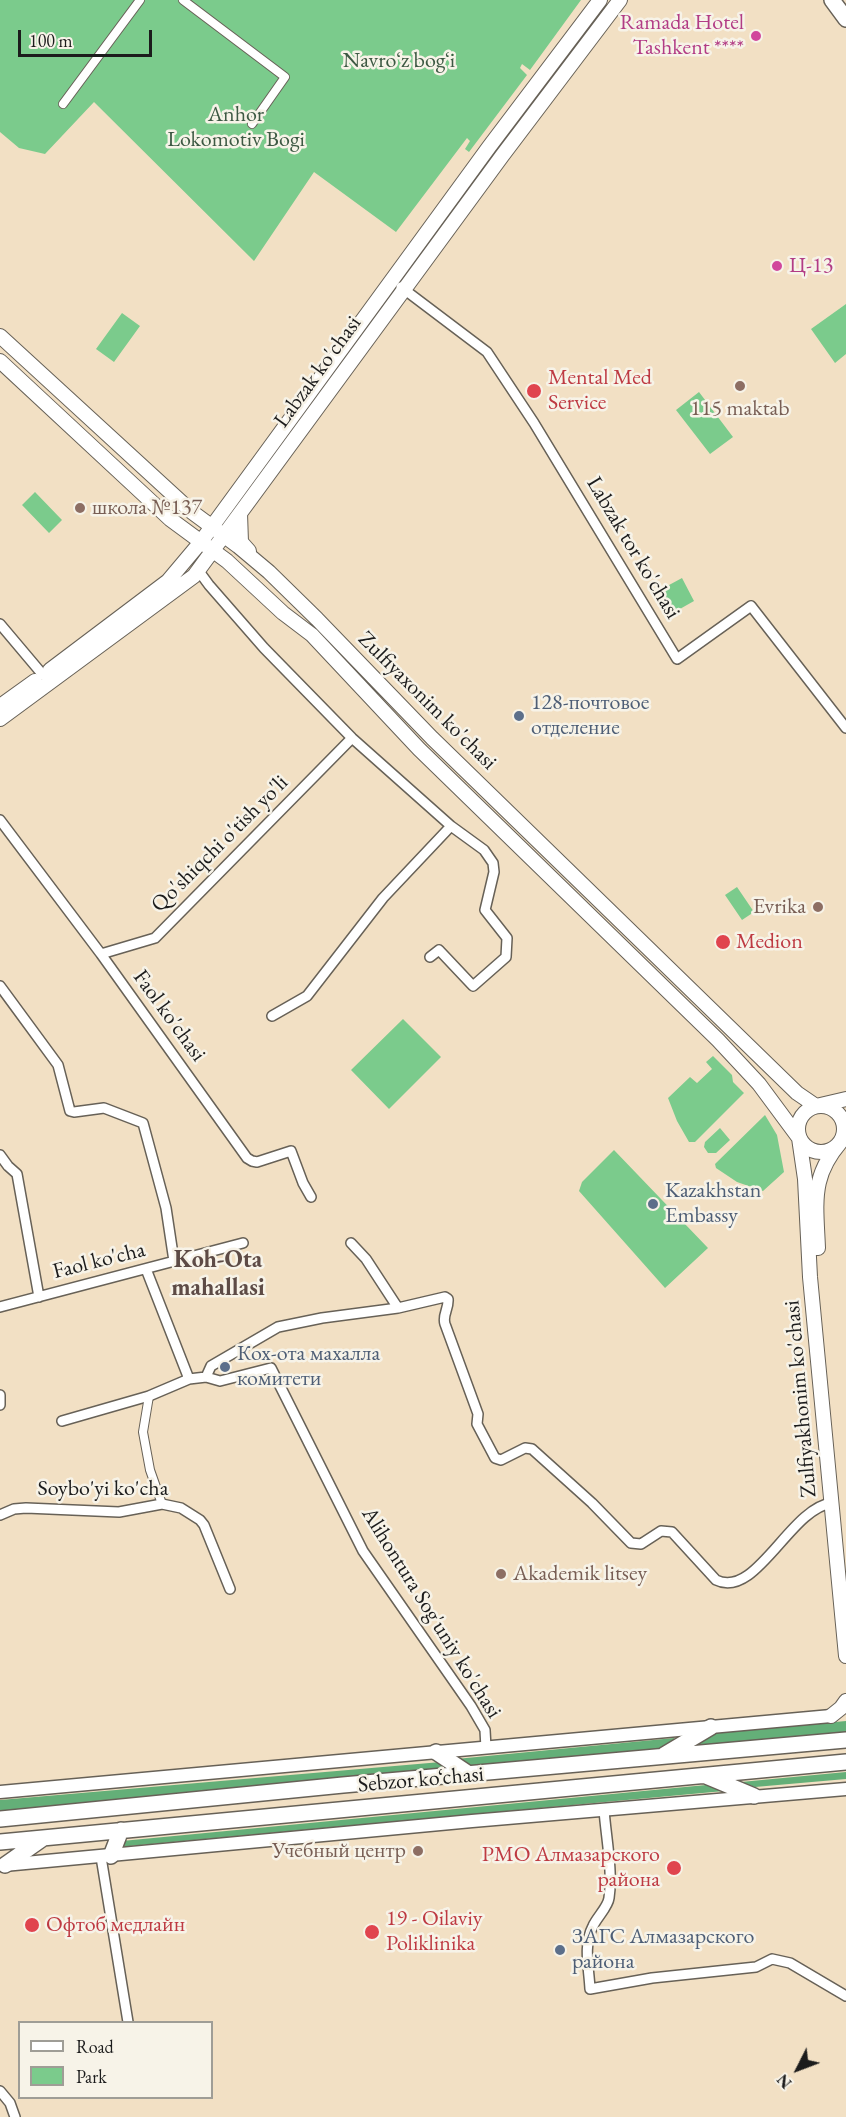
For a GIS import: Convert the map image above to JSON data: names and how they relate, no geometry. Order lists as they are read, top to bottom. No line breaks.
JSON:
{"streets":{"main road":["Labzak ko'chasi","Zulfiyaxonim ko'chasi","Zulfiyakhonim ko'chasi","Sebzor ko‘chasi"],"street":["Labzak tor ko'chasi","Qo'shiqchi o'tish yo'li","Faol ko'chasi","Faol ko'cha","Soybo'yi ko'cha","Alihontura Sog'uniy ko'chasi"]},"crossings":[["Labzak ko'chasi","Labzak tor ko'chasi"],["Labzak ko'chasi","Zulfiyaxonim ko'chasi"],["Zulfiyaxonim ko'chasi","Zulfiyakhonim ko'chasi"],["Qo'shiqchi o'tish yo'li","Faol ko'chasi"],["Alihontura Sog'uniy ko'chasi","Sebzor ko‘chasi"]],"districts":["Koh-Ota mahallasi"],"parks":["Navroʻz bogʻi","Anhor Lokomotiv Bogi"],"places":["Ramada Hotel Tashkent ****","Ц-13","115 maktab","Mental Med Service","школа №137","128-почтовое отделение","Evrika","Medion","Kazakhstan Embassy","Кох-ота махалла комитети","Akademik litsey","Учебный центр","РМО Алмазарского района","Офтоб медлайн","19 - Oilaviy Poliklinika","ЗАГС Алмазарского района"],"legend":["Road","Park"],"scale_bar":"100 m","north":"bottom left"}
